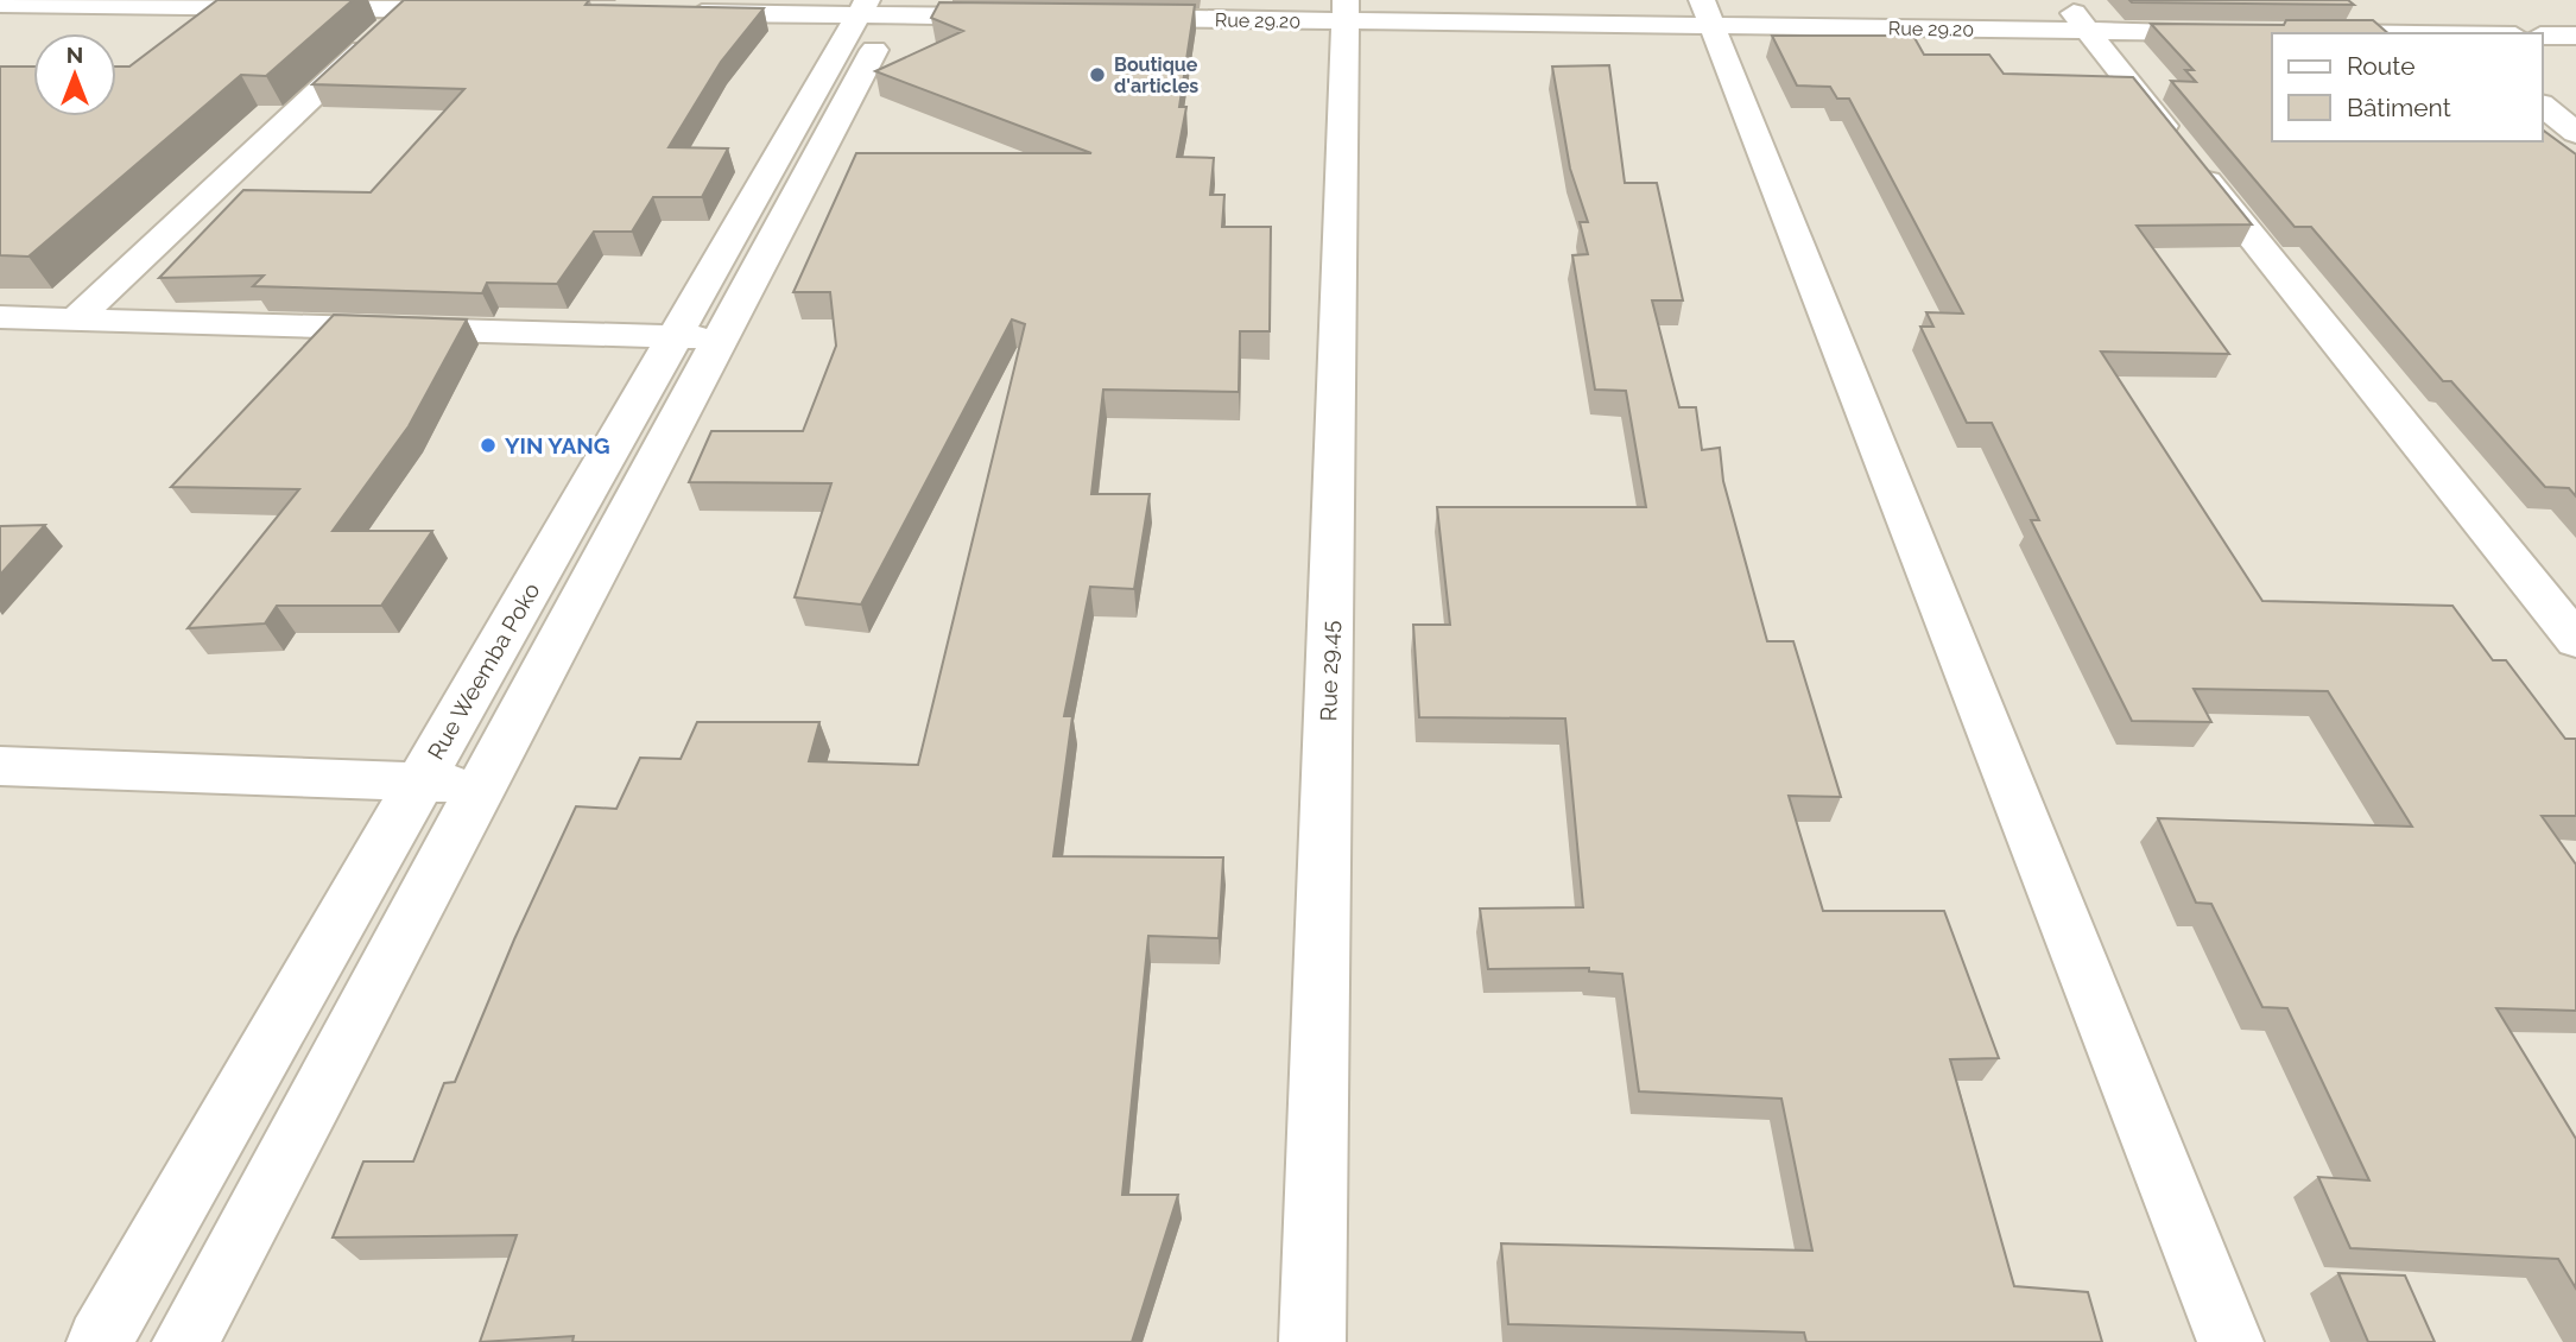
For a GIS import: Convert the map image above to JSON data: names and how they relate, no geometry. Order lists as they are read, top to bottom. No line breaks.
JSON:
{"streets":{"street":["Rue 29.20","Rue Weemba Poko","Rue 29.45"]},"crossings":[["Rue 29.20","Rue 29.45"]],"places":["Boutique d'articles","YIN YANG"],"legend":["Route","Bâtiment"],"north":"top"}
